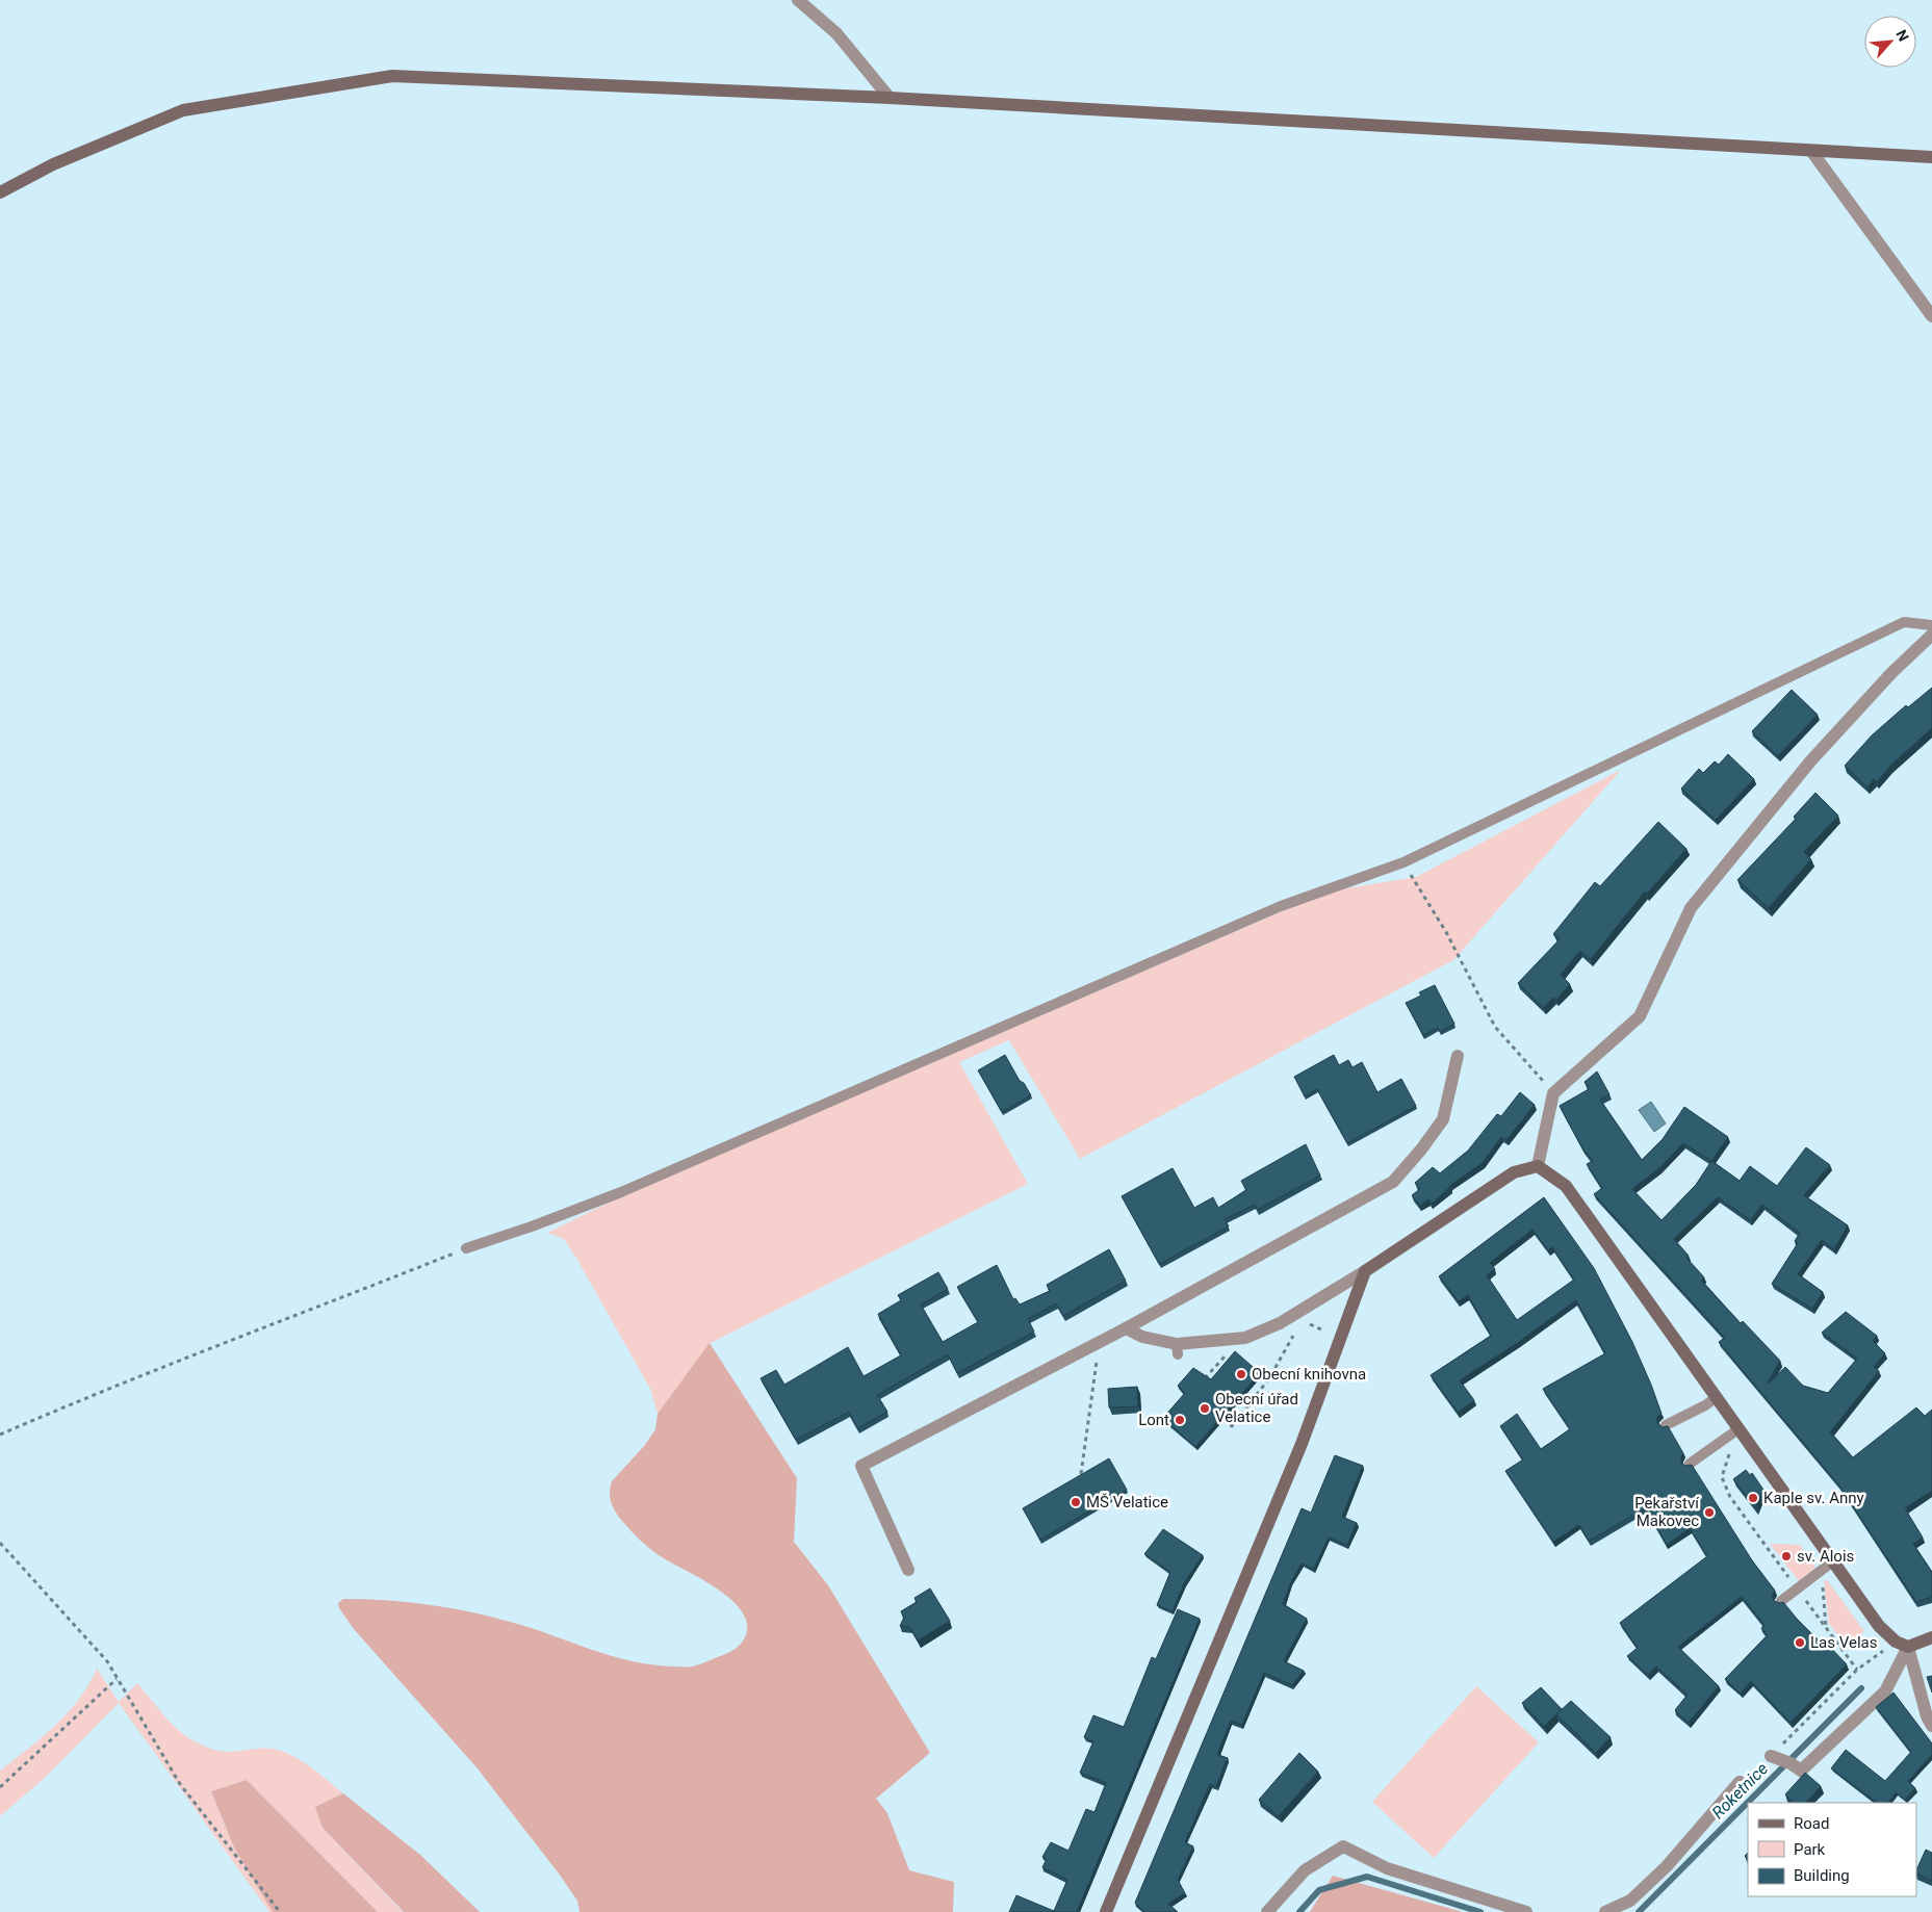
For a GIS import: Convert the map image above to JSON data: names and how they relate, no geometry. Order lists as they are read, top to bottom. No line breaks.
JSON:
{"water":["Roketnice"],"places":["Obecní knihovna","Obecní úřad Velatice","Lont","Kaple sv. Anny","MŠ Velatice","Pekařství Makovec","sv. Alois","Las Velas"],"legend":["Road","Park","Building"],"north":"top right"}
